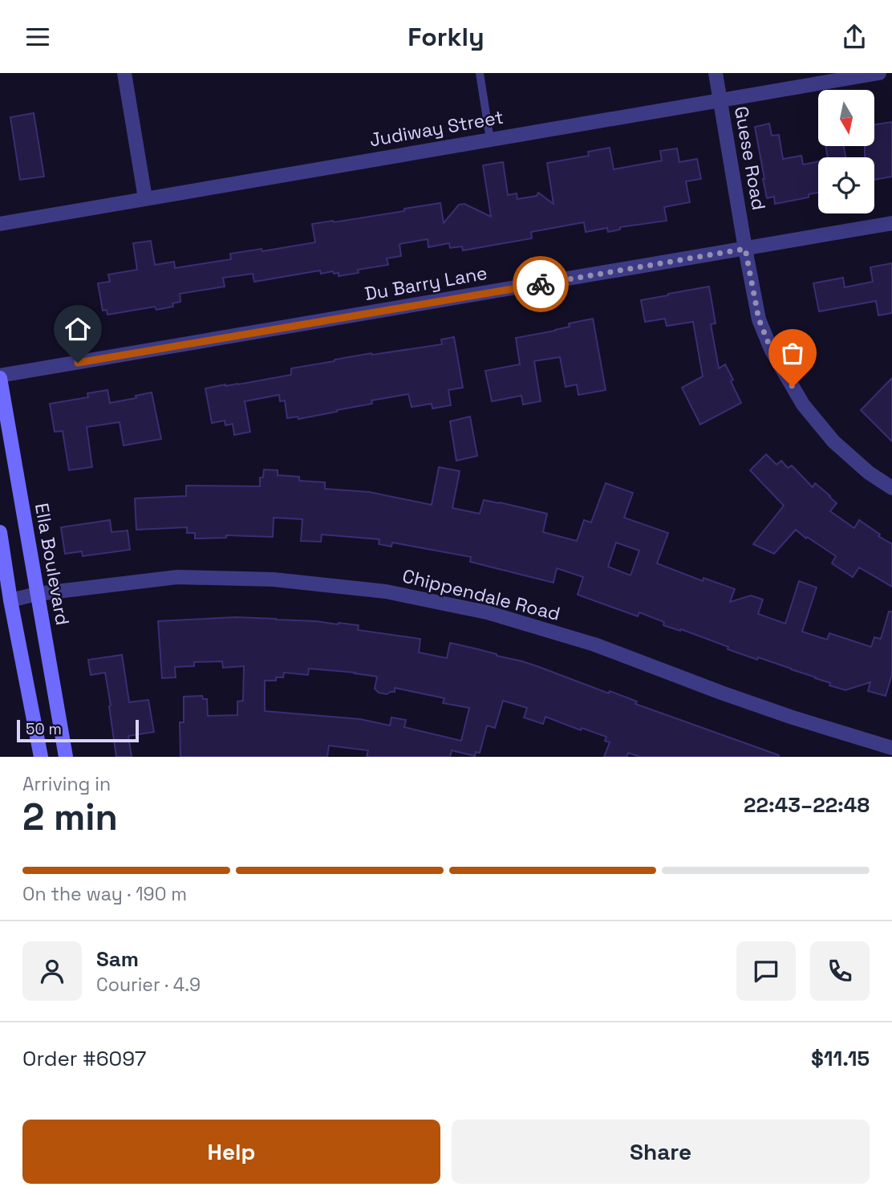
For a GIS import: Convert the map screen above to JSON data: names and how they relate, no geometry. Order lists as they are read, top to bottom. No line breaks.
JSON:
{"streets":{"main road":["Ella Boulevard"],"street":["Judiway Street","Guese Road","Du Barry Lane","Chippendale Road"]},"crossings":[["Judiway Street","Guese Road"],["Guese Road","Du Barry Lane"],["Du Barry Lane","Ella Boulevard"],["Ella Boulevard","Chippendale Road"]],"scale_bar":"50 m","north":"bottom","page":{"header":"Forkly","scale":"50 m","heading":["2 min","Arriving in","22:43–22:48"],"panel":["Sam","Courier · 4.9","Order #6097","$11.15"],"bar":"On the way · 190 m","buttons":["Help","Share"]}}
